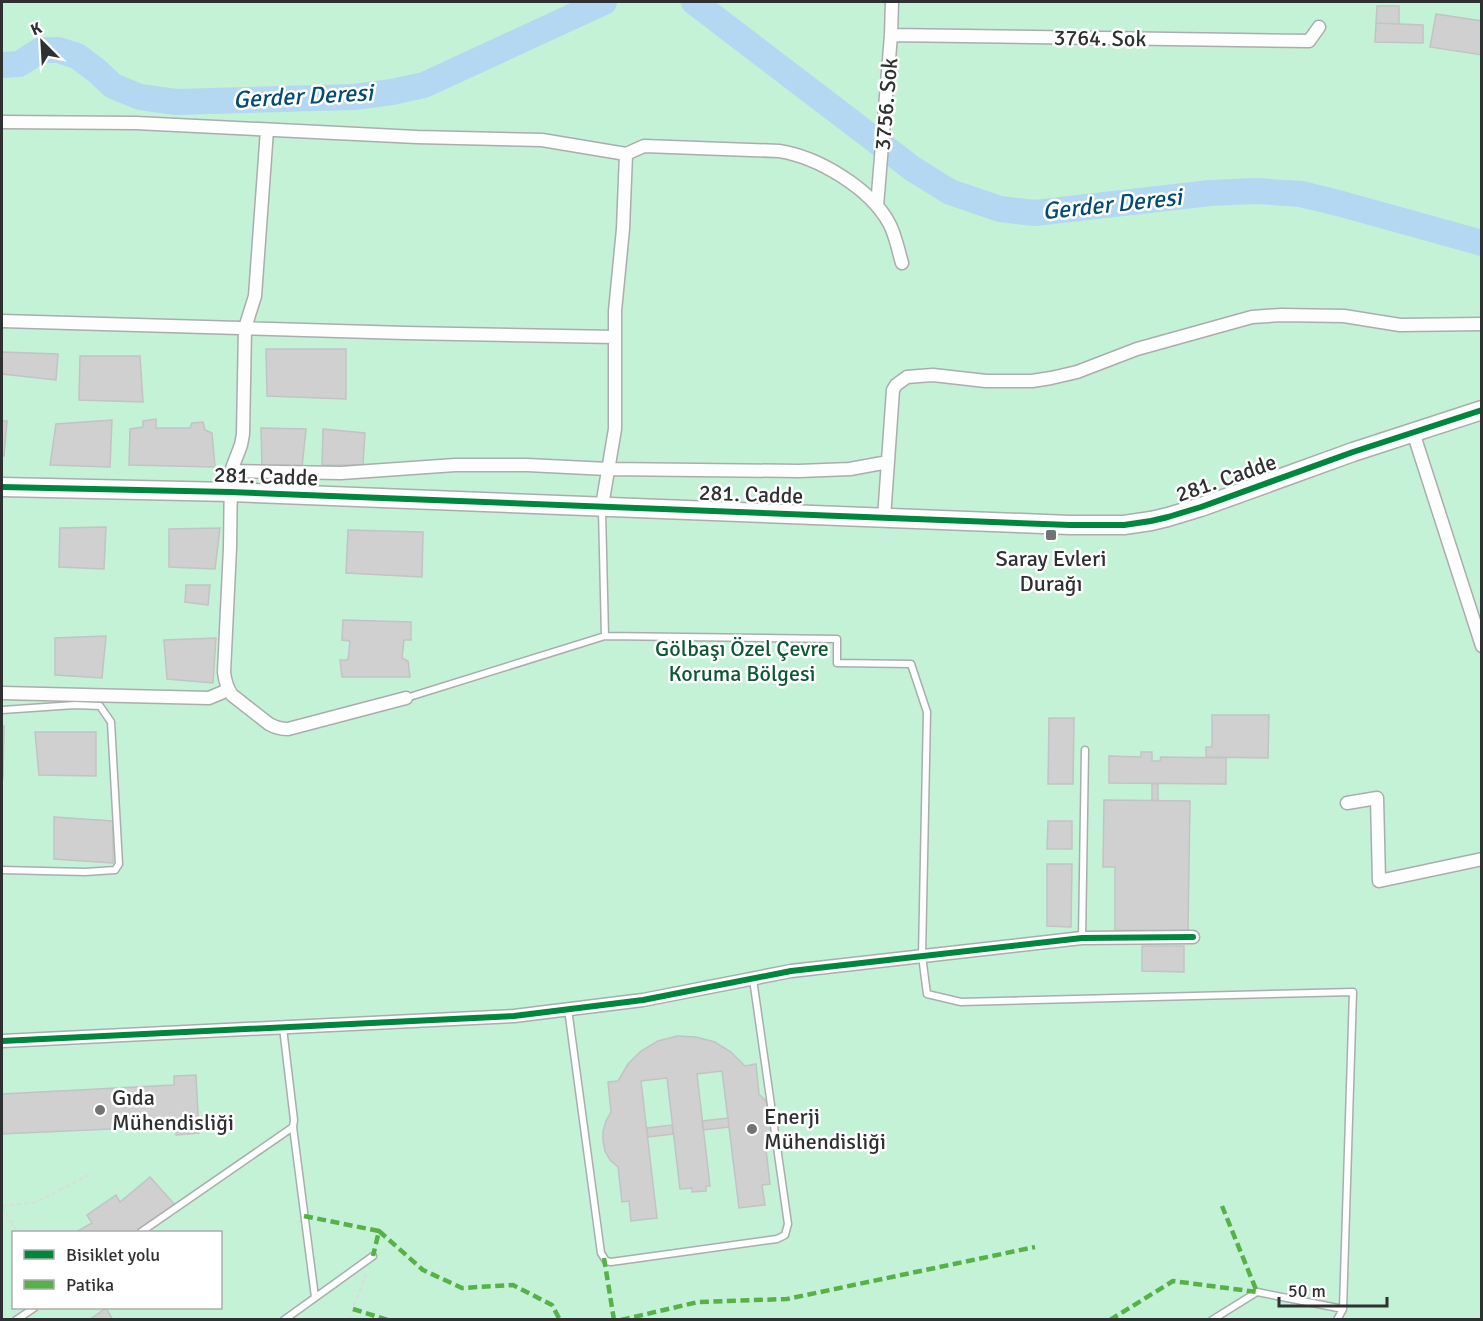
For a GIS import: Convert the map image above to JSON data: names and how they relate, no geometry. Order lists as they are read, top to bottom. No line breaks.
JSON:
{"streets":{"street":["3764. Sok","3756. Sok","281. Cadde"]},"crossings":[["3764. Sok","3756. Sok"]],"water":["Gerder Deresi"],"parks":["Gölbaşı Özel Çevre Koruma Bölgesi"],"places":{"transit":["Saray Evleri Durağı"],"other":["Gıda Mühendisliği","Enerji Mühendisliği"]},"legend":["Bisiklet yolu","Patika"],"scale_bar":"50 m","north":"top left"}
